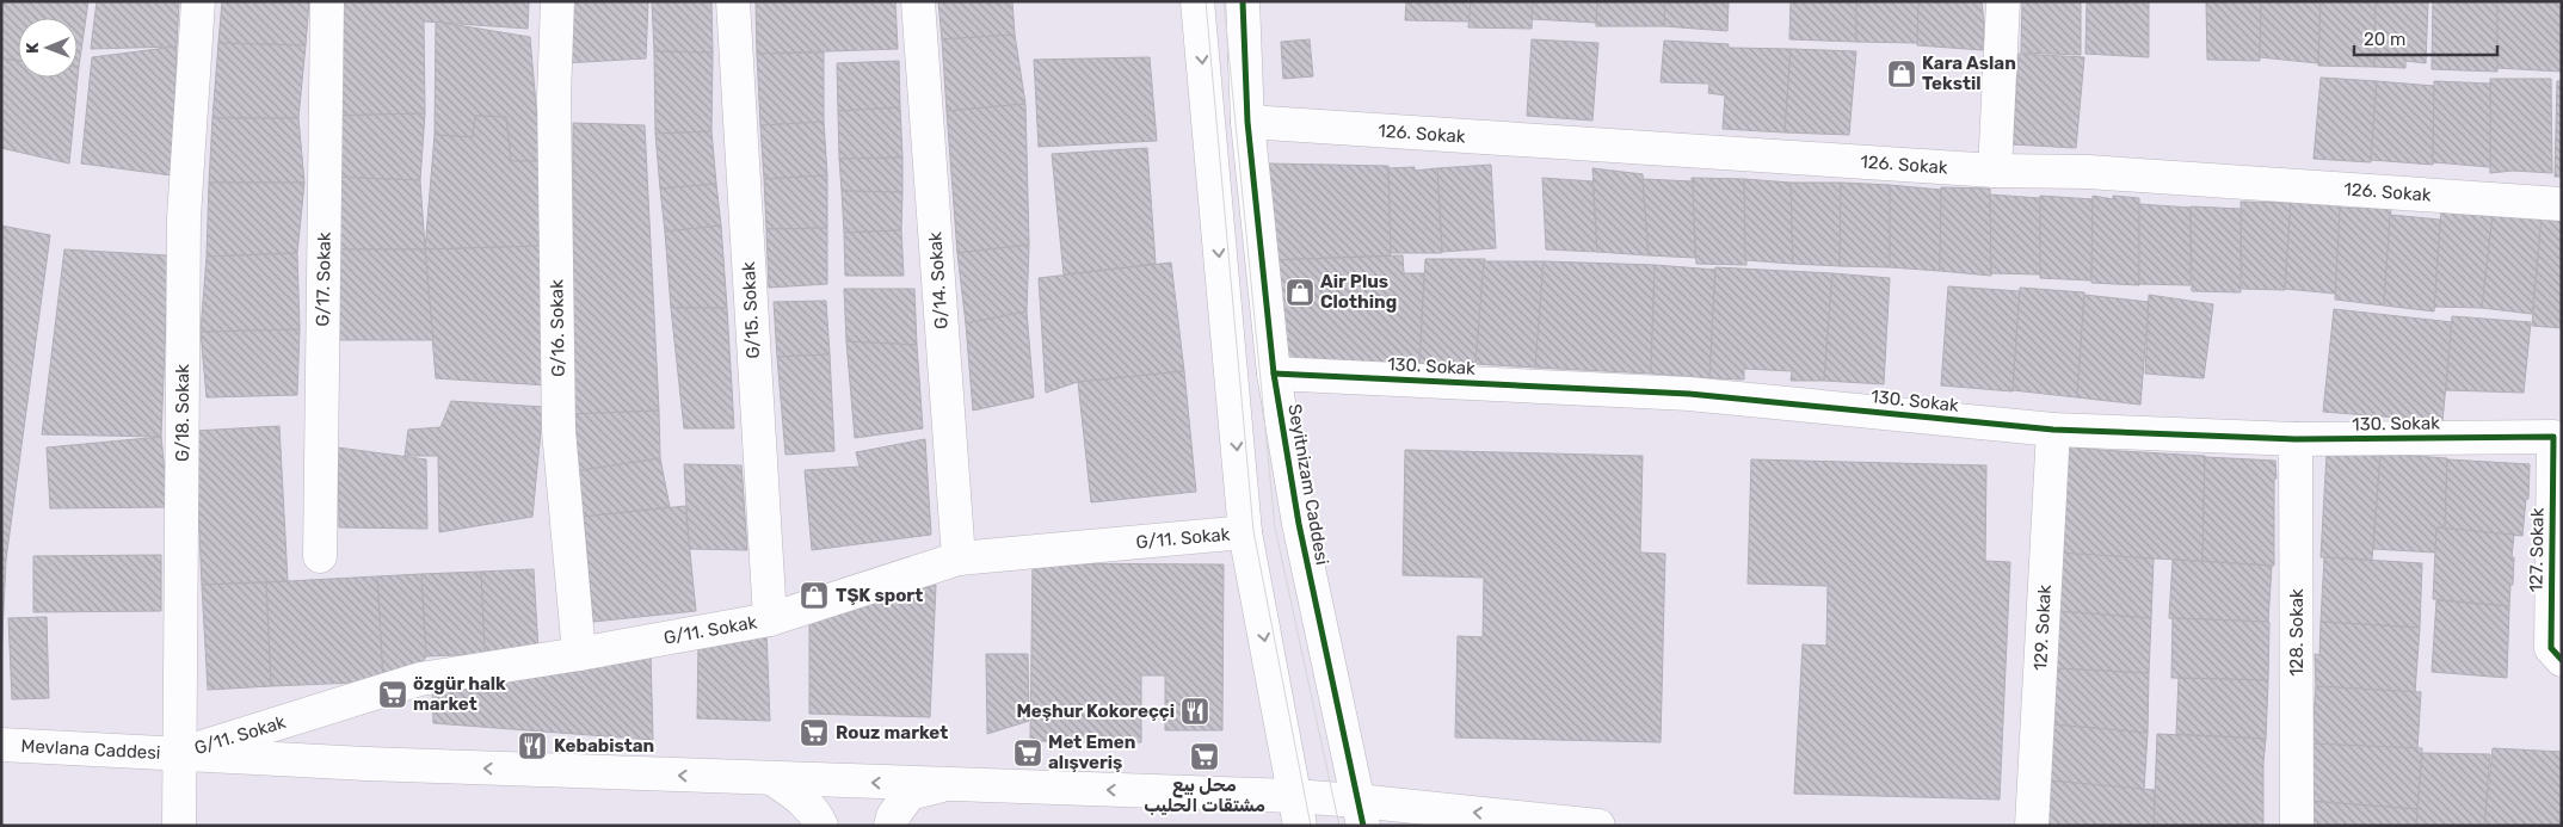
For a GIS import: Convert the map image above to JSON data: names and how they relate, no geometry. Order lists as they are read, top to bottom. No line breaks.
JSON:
{"streets":{"street":["126. Sokak","G/17. Sokak","G/14. Sokak","G/15. Sokak","G/16. Sokak","130. Sokak","G/18. Sokak","Seyitnizam Caddesi","G/11. Sokak","127. Sokak","129. Sokak","128. Sokak","Mevlana Caddesi"]},"crossings":[["126. Sokak","Seyitnizam Caddesi"],["G/14. Sokak","G/11. Sokak"],["G/15. Sokak","G/11. Sokak"],["G/16. Sokak","G/11. Sokak"],["130. Sokak","Seyitnizam Caddesi"],["130. Sokak","127. Sokak"],["130. Sokak","129. Sokak"],["130. Sokak","128. Sokak"],["G/18. Sokak","G/11. Sokak"],["G/18. Sokak","Mevlana Caddesi"],["Seyitnizam Caddesi","Mevlana Caddesi"],["G/11. Sokak","Mevlana Caddesi"]],"one_way":["Mevlana Caddesi"],"places":{"shop":["Kara Aslan Tekstil","Air Plus Clothing","TŞK sport"],"supermarket":["özgür halk market","Rouz market","Met Emen alışveriş","محل بيع مشتقات الحليب"],"restaurant":["Meşhur Kokoreççi","Kebabistan"]},"scale_bar":"20 m","north":"left"}
